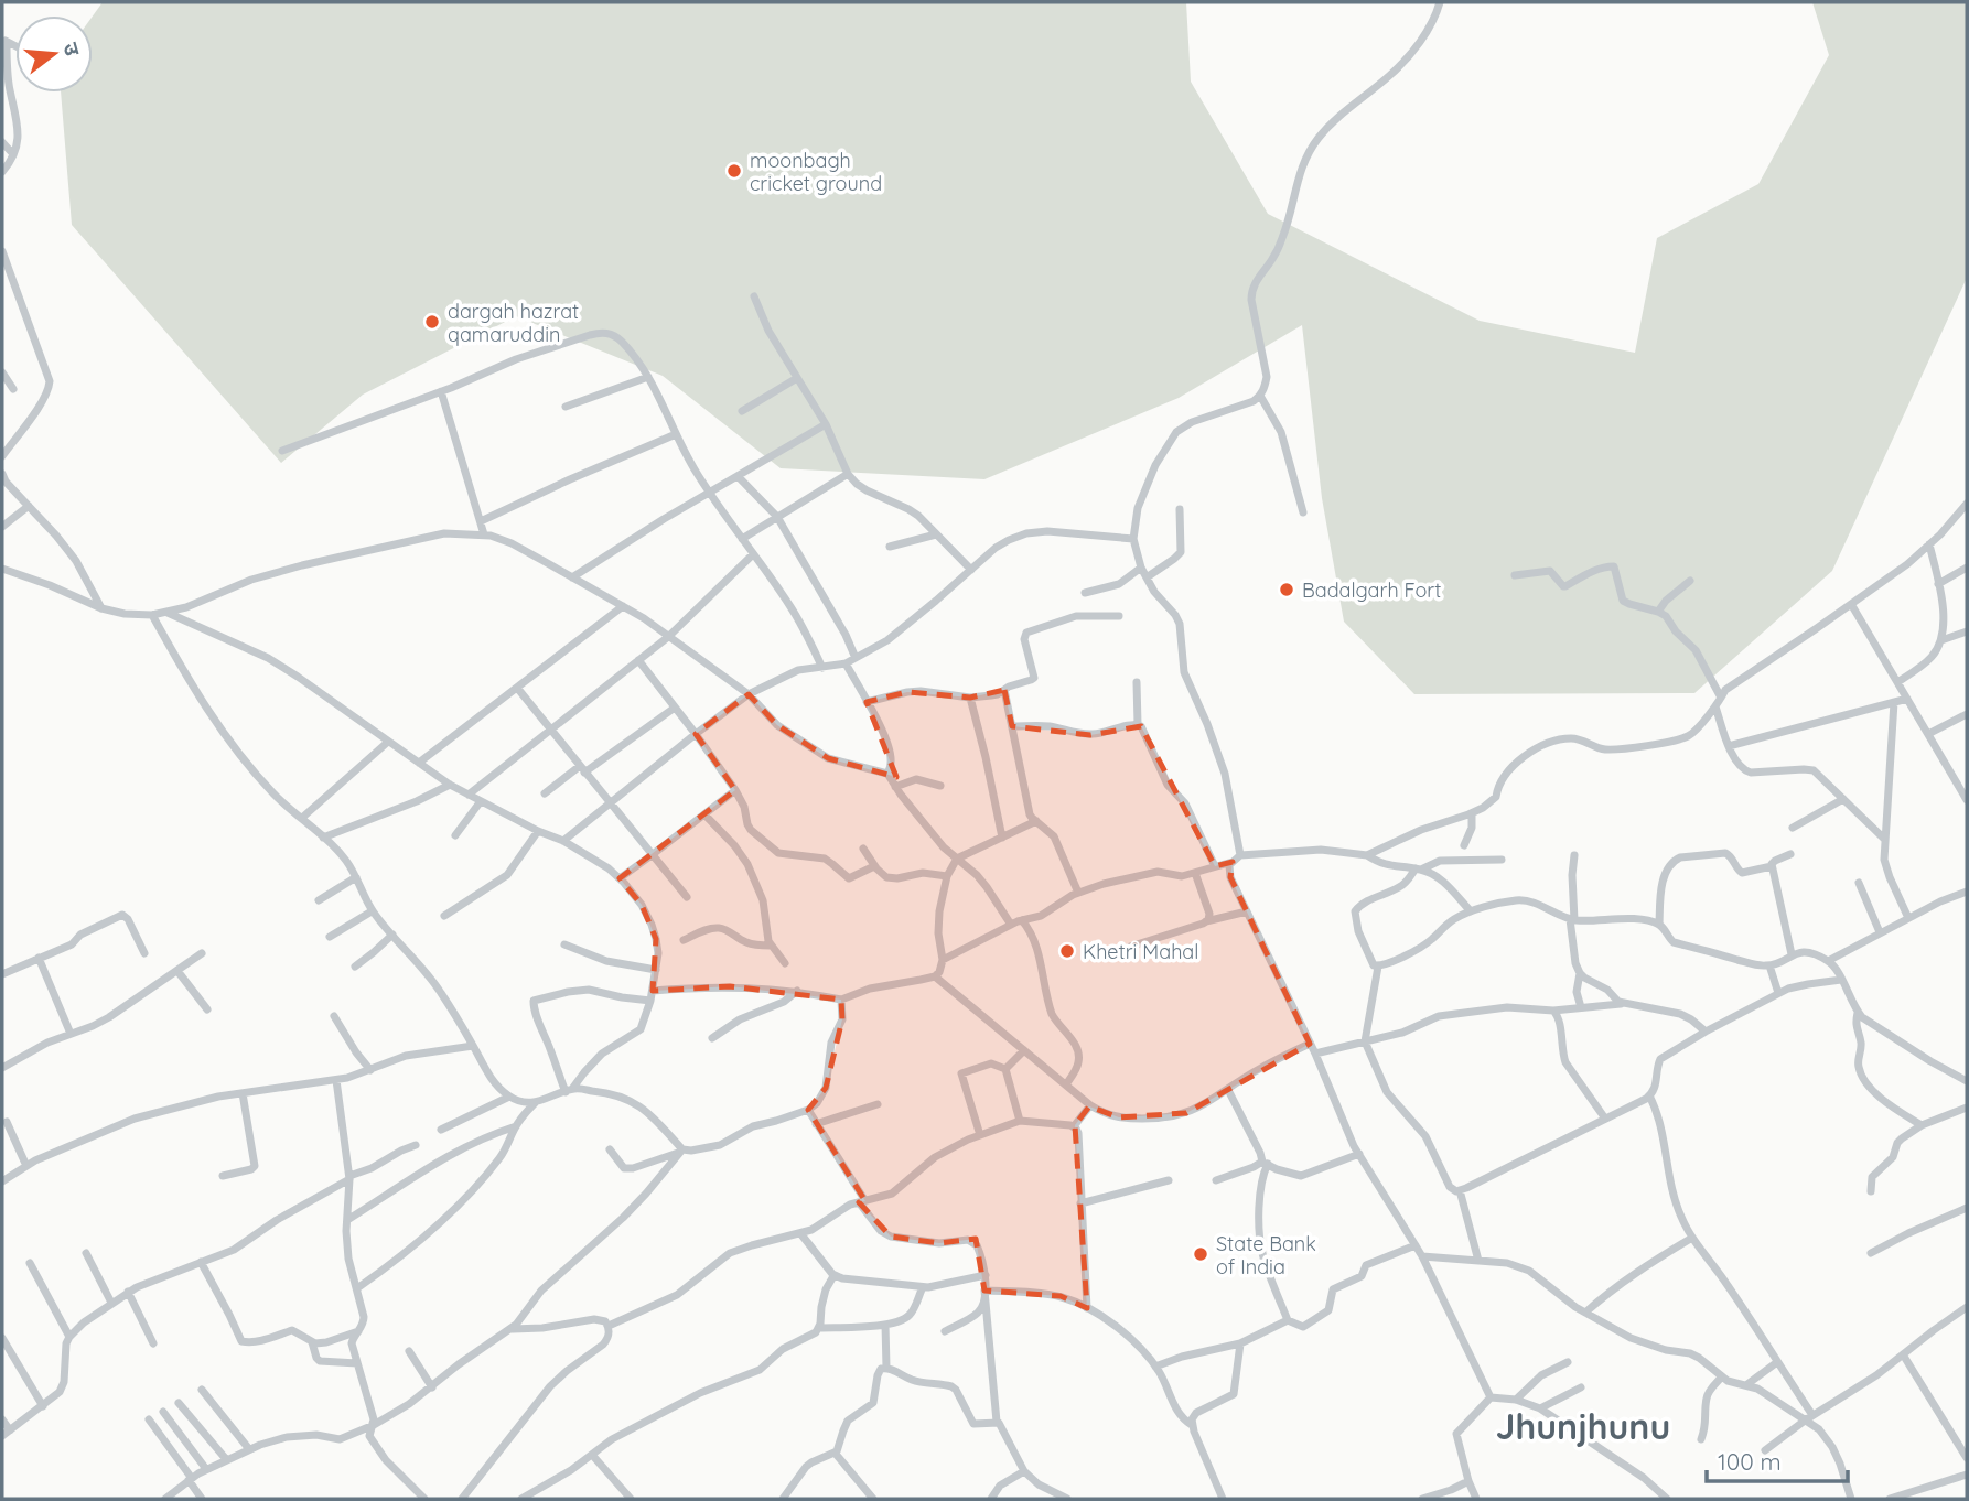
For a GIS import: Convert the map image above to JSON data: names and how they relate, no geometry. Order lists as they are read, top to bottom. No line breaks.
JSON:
{"districts":["Jhunjhunu"],"places":["moonbagh cricket ground","dargah hazrat qamaruddin","Badalgarh Fort","Khetri Mahal","State Bank of India"],"scale_bar":"100 m","north":"right"}
